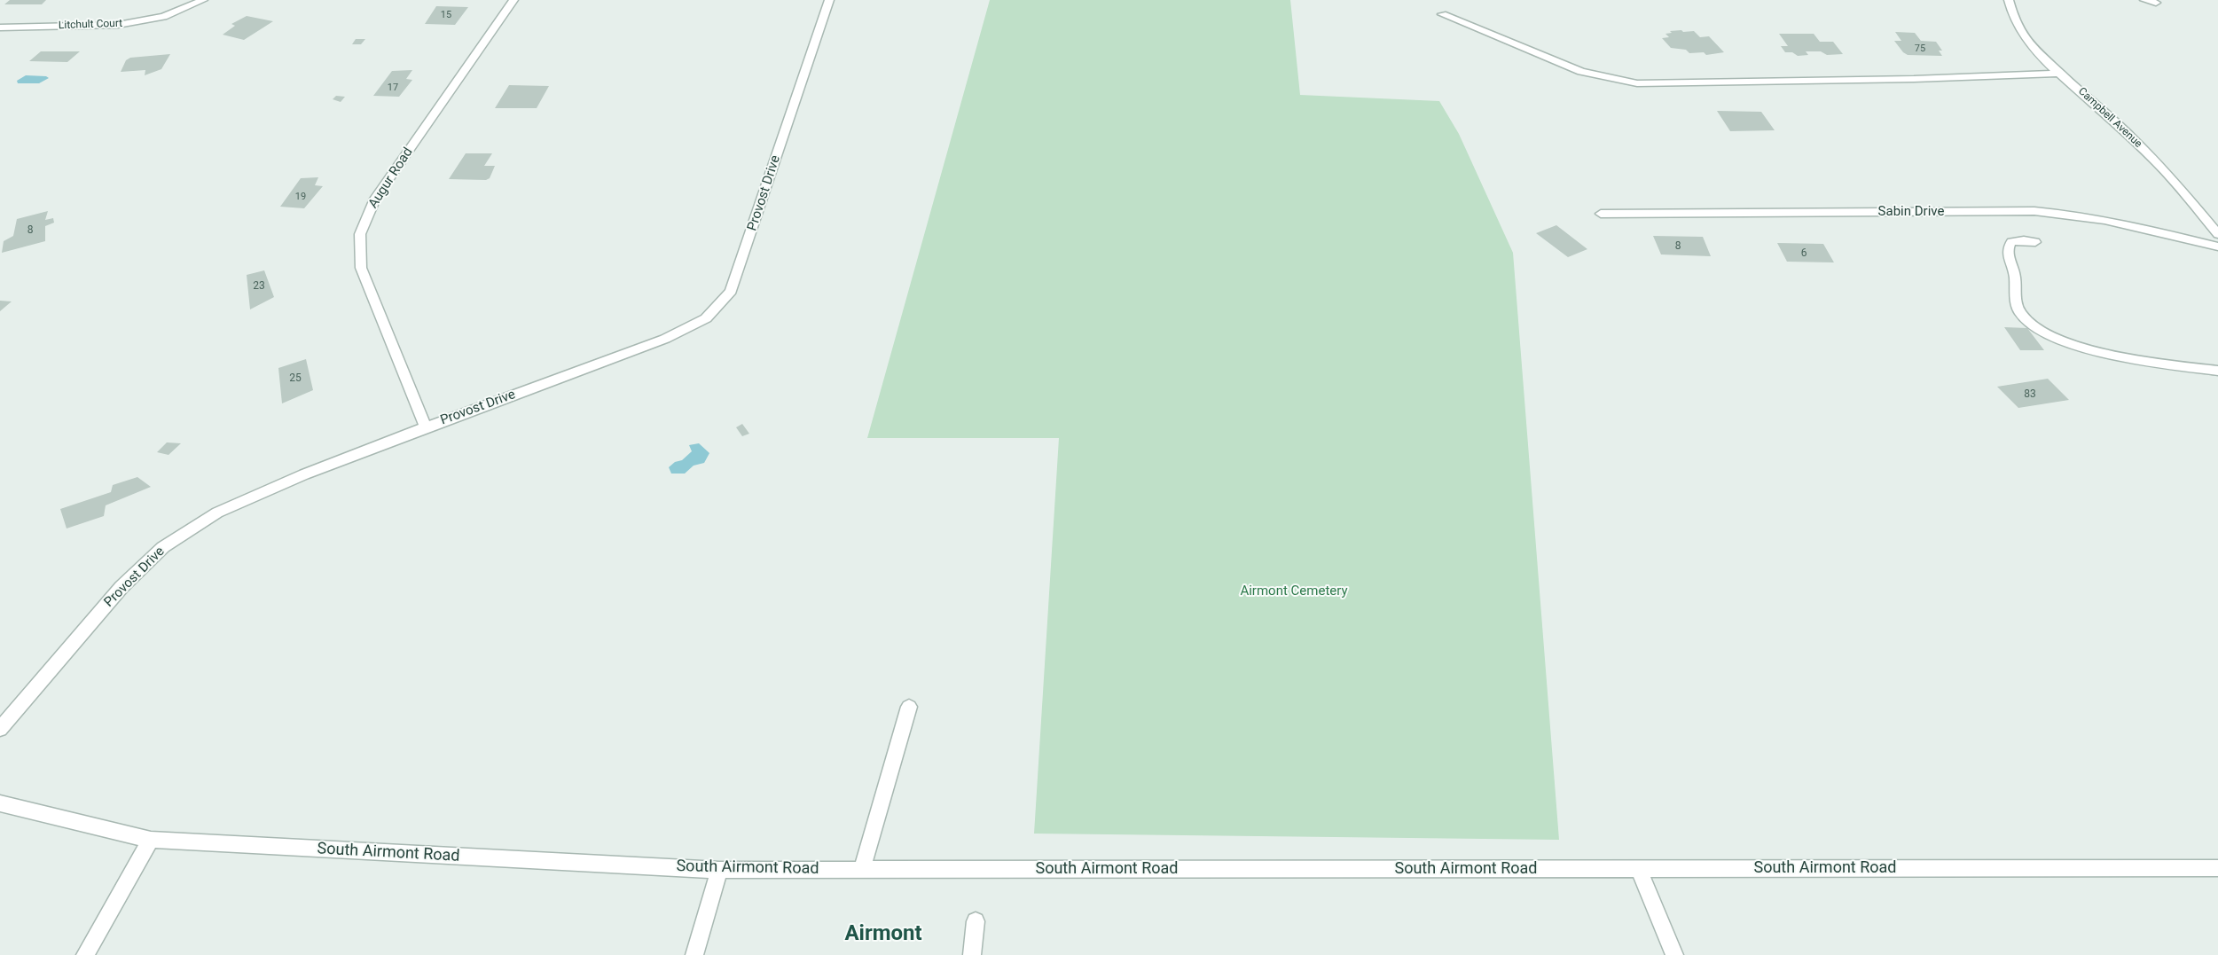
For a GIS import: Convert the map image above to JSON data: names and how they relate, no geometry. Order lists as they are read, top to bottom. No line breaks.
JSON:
{"streets":{"street":["Litchult Court","Campbell Avenue","Augur Road","Provost Drive","Sabin Drive","South Airmont Road"]},"crossings":[["Augur Road","Provost Drive"]],"districts":["Airmont"],"parks":["Airmont Cemetery"],"house_numbers":["15","75","17","19","8","8","6","23","25","83"]}
